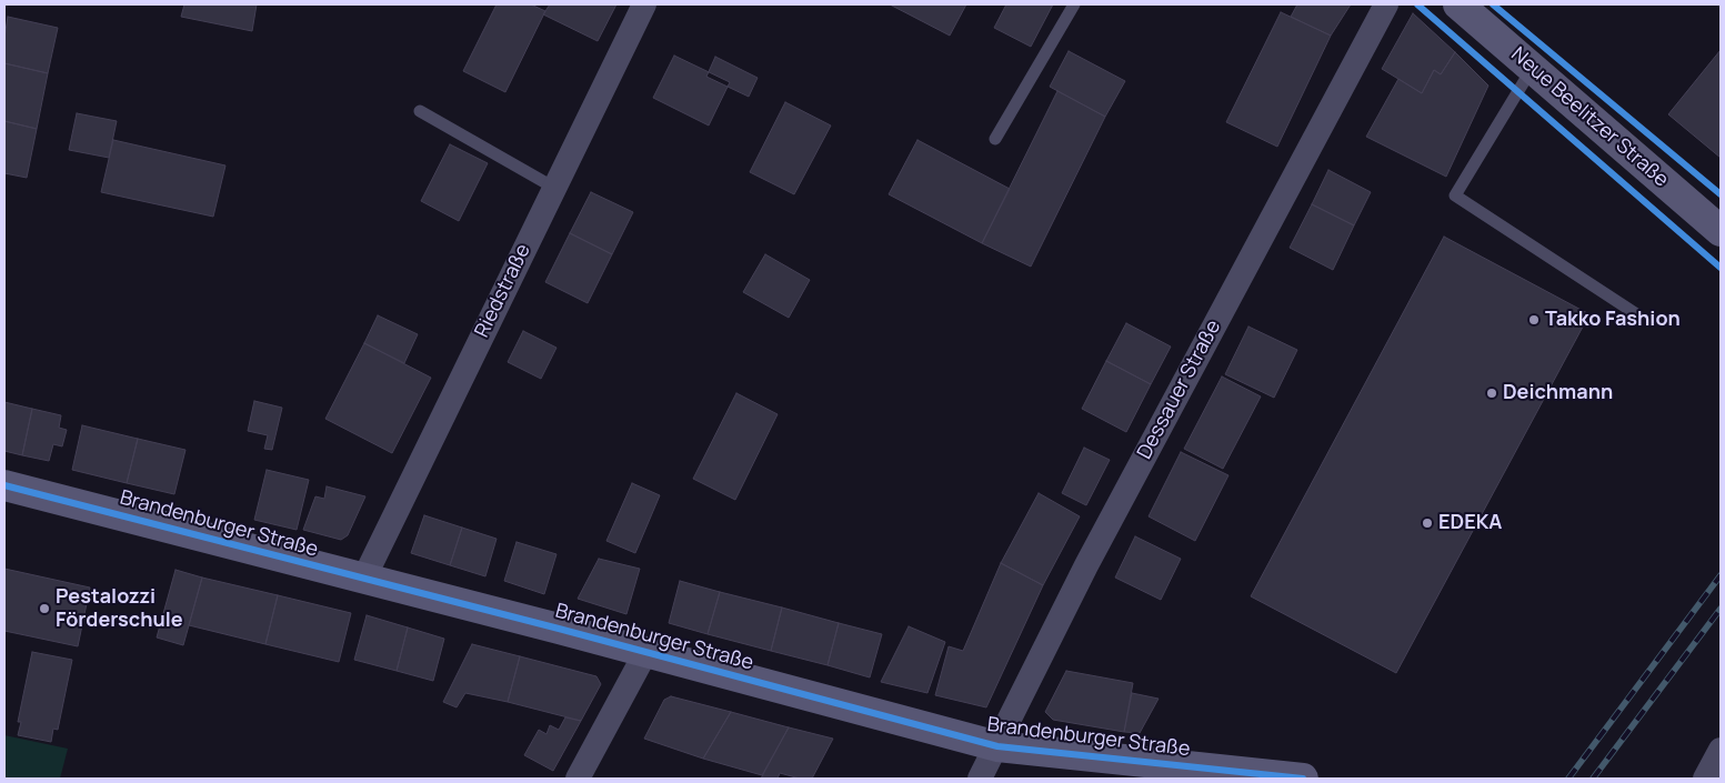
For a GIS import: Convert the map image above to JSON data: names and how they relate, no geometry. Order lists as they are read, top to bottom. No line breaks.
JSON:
{"streets":{"street":["Neue Beelitzer Straße","Riedstraße","Dessauer Straße","Brandenburger Straße"]},"crossings":[["Riedstraße","Brandenburger Straße"],["Dessauer Straße","Brandenburger Straße"]],"places":["Takko Fashion","Deichmann","EDEKA","Pestalozzi Förderschule"]}
